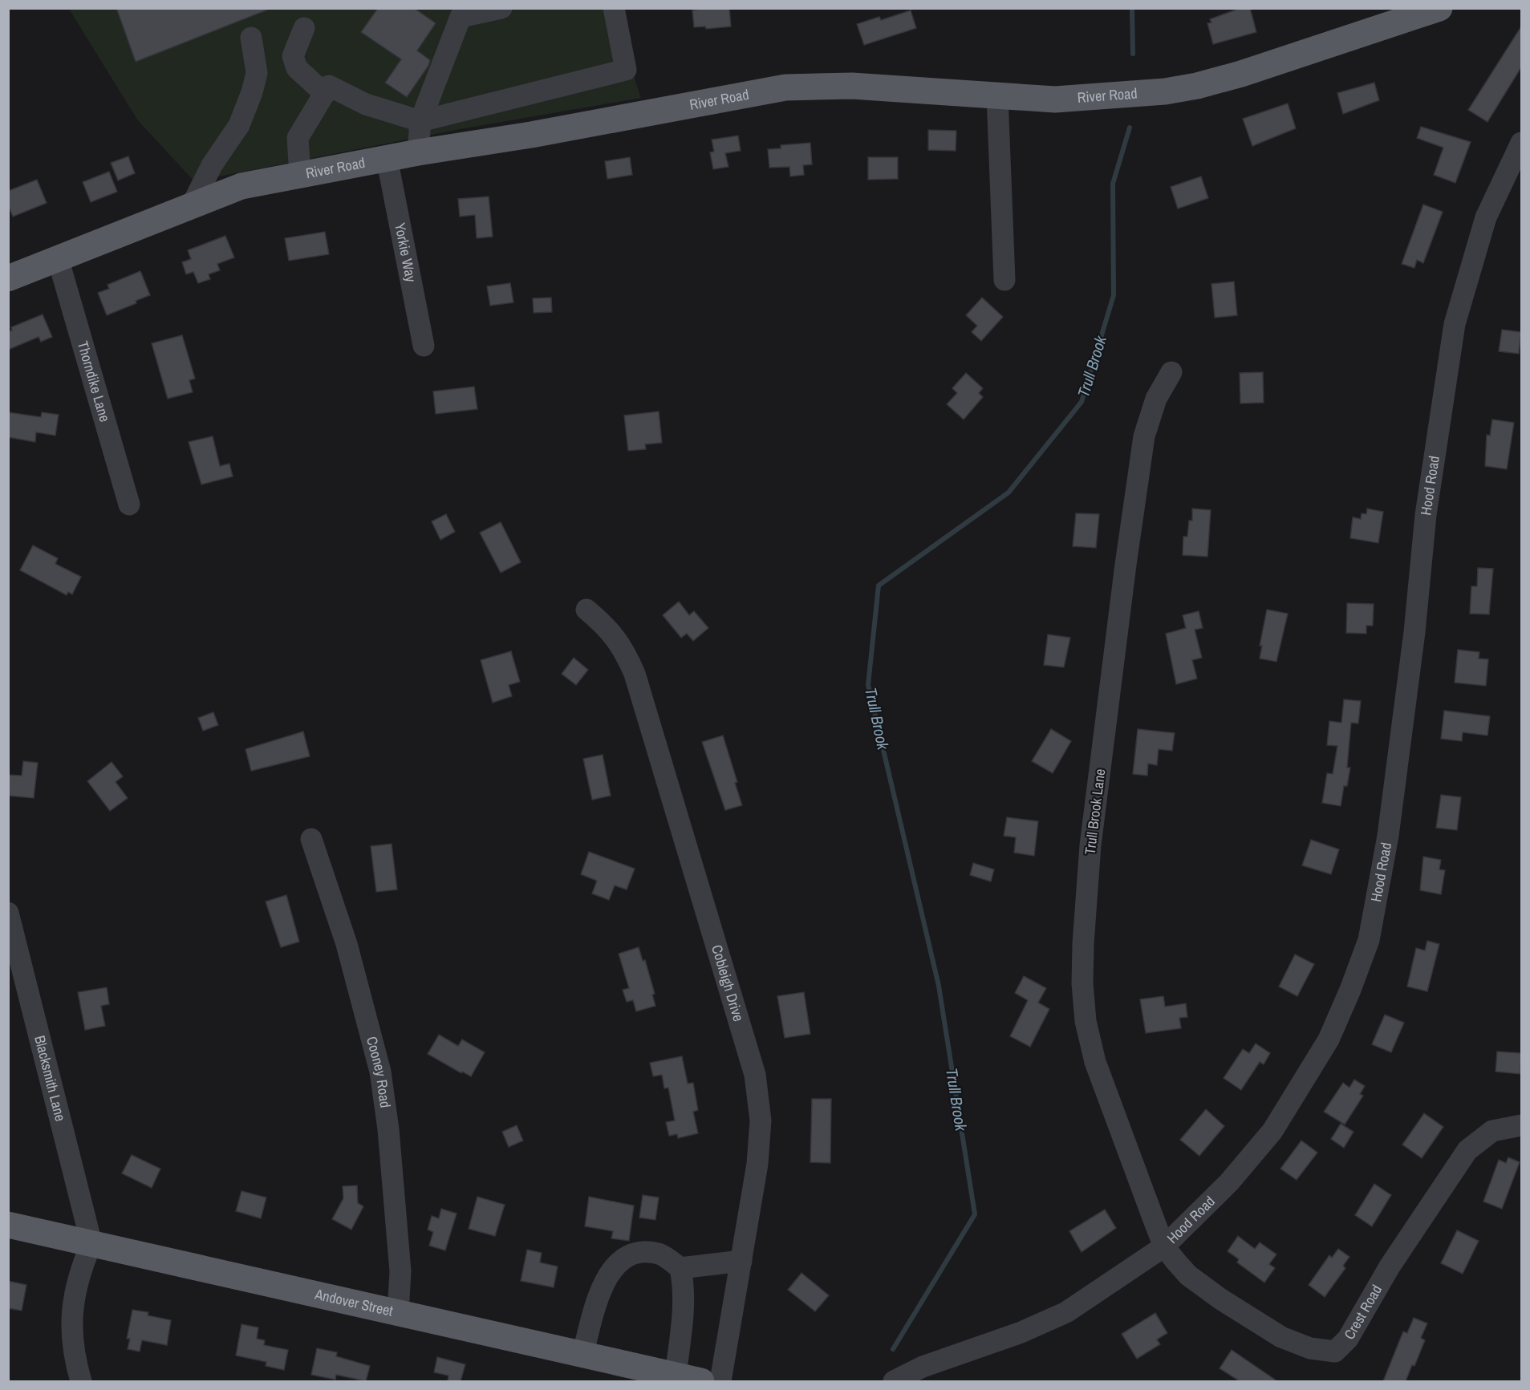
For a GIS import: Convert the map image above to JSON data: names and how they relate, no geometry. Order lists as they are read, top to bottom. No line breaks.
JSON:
{"streets":{"main road":["River Road","Andover Street"],"street":["Yorkie Way","Thorndike Lane","Hood Road","Trull Brook Lane","Cobleigh Drive","Cooney Road","Blacksmith Lane","Crest Road"]},"crossings":[["River Road","Yorkie Way"],["River Road","Thorndike Lane"],["Hood Road","Trull Brook Lane"],["Hood Road","Crest Road"],["Trull Brook Lane","Crest Road"],["Cooney Road","Andover Street"],["Blacksmith Lane","Andover Street"]],"water":["Trull Brook"]}
